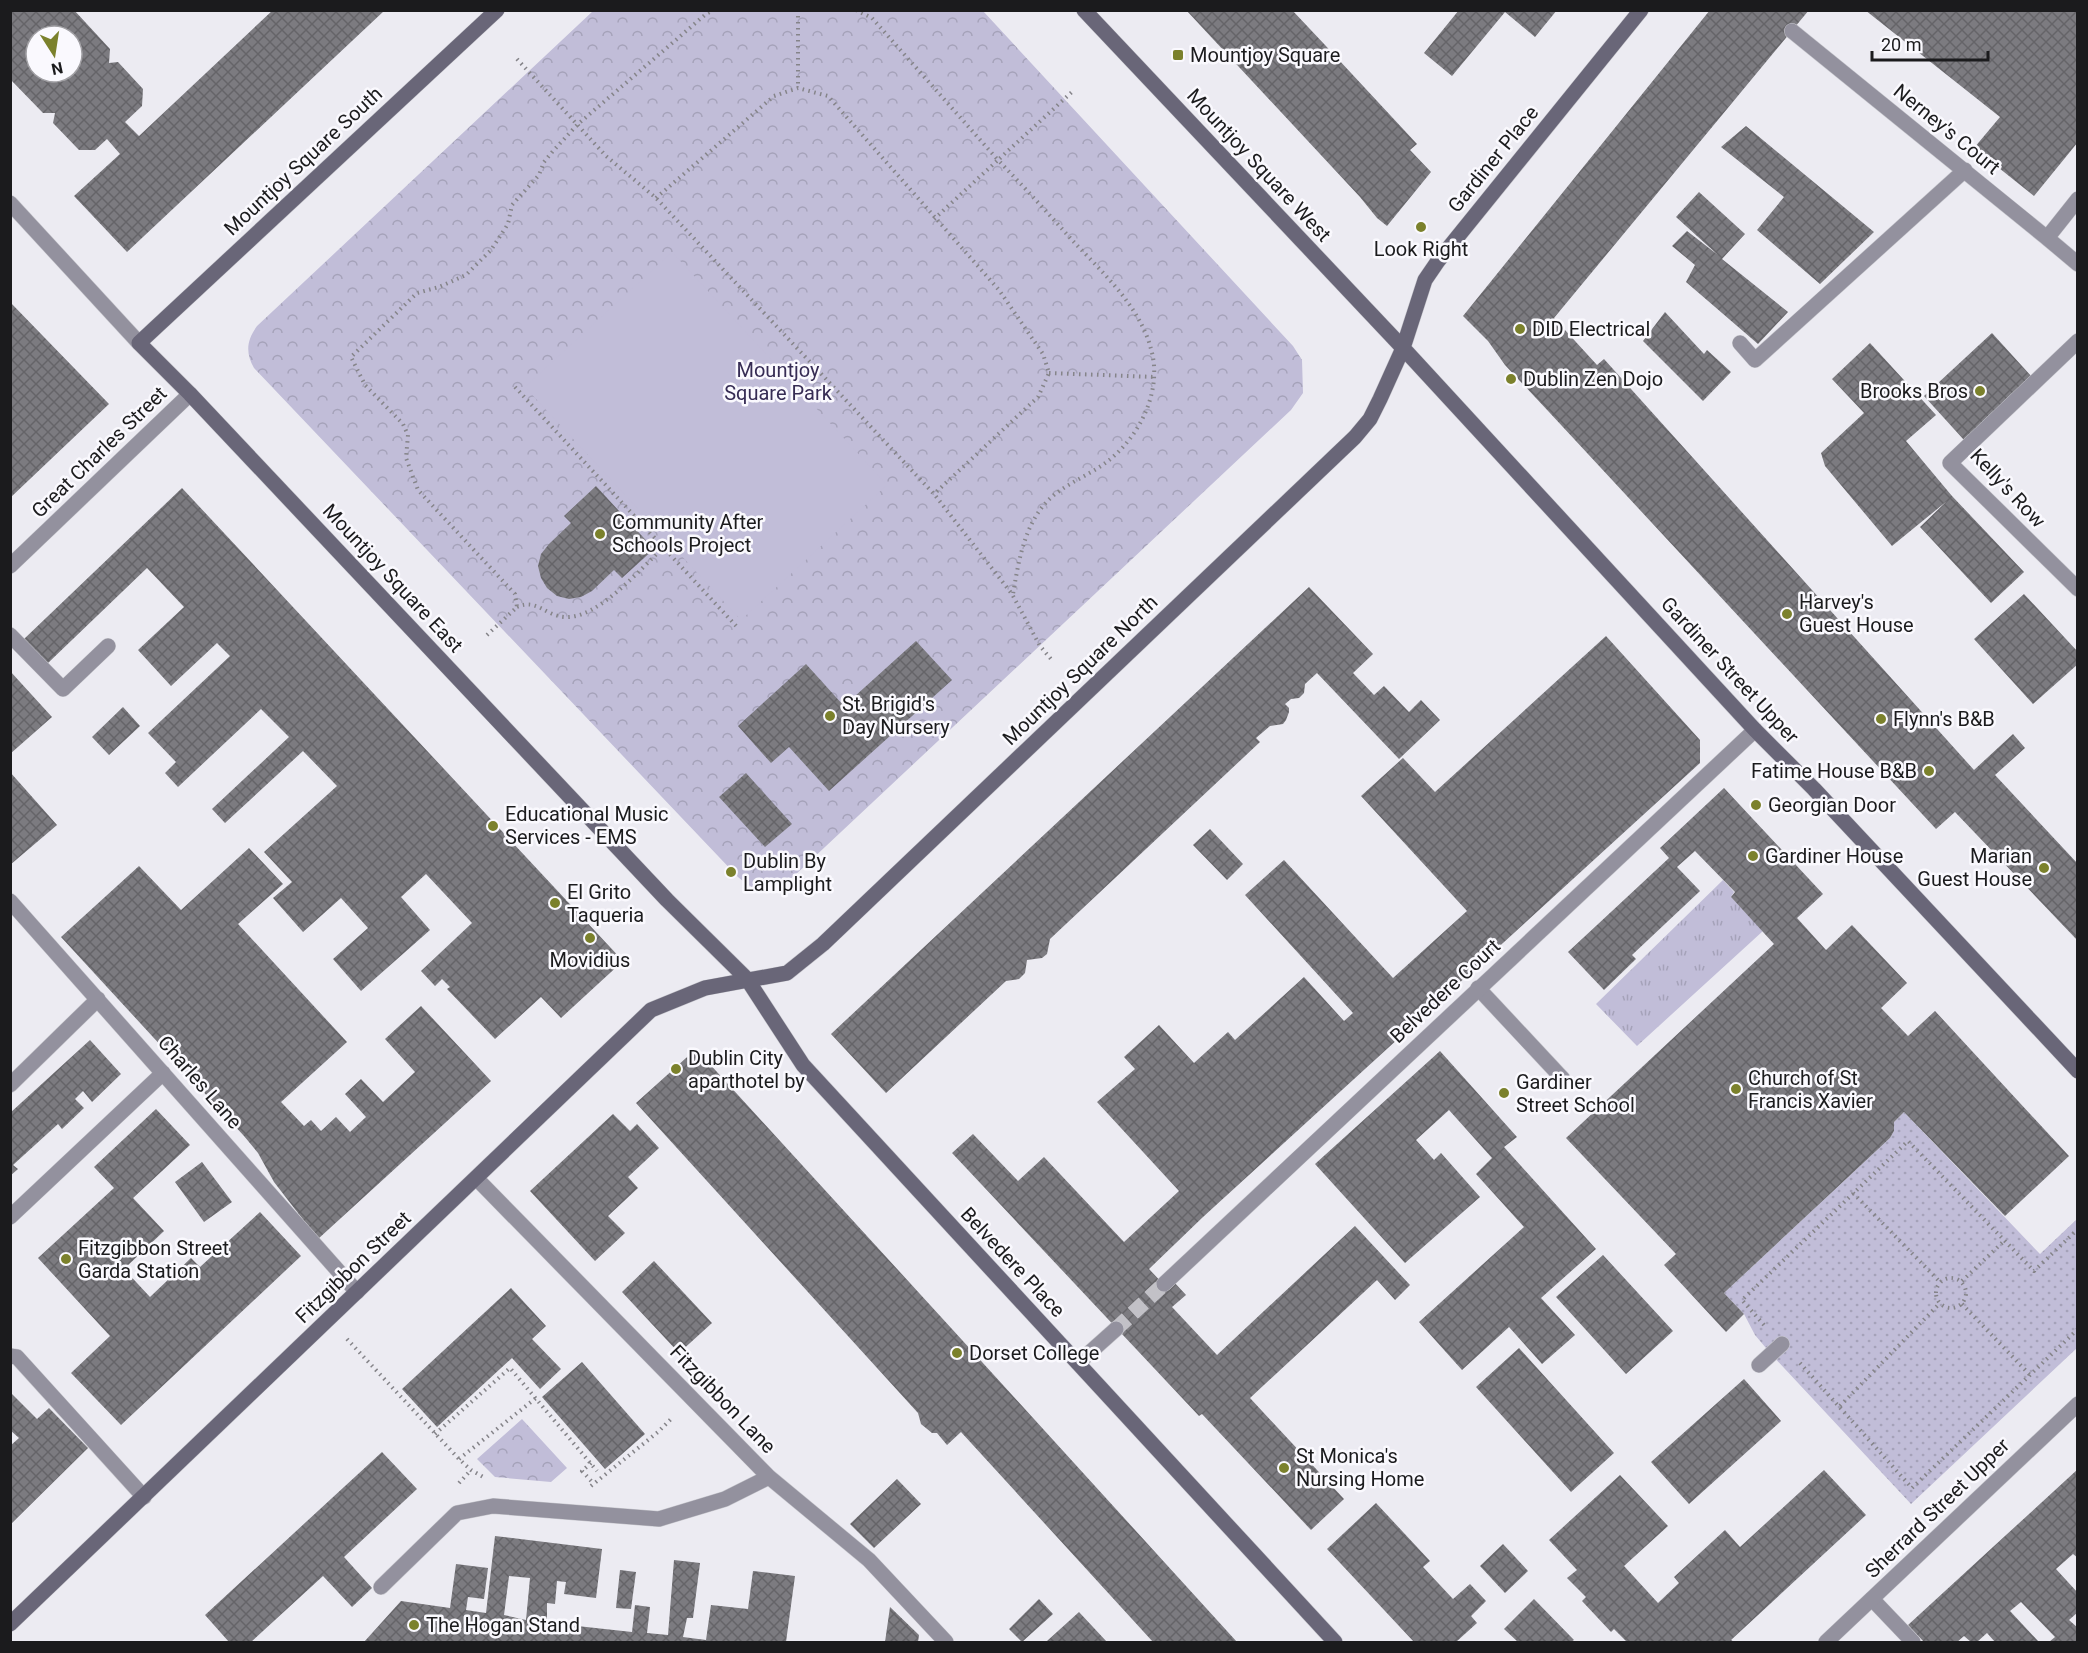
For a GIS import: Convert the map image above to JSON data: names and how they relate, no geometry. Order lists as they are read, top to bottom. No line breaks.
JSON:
{"streets":{"street":["Nerney's Court","Gardiner Place","Mountjoy Square South","Mountjoy Square West","Great Charles Street","Kelly's Row","Mountjoy Square East","Mountjoy Square North","Gardiner Street Upper","Belvedere Court","Charles Lane","Belvedere Place","Fitzgibbon Street","Fitzgibbon Lane","Sherrard Street Upper"]},"crossings":[["Gardiner Place","Mountjoy Square West"],["Gardiner Place","Mountjoy Square North"],["Gardiner Place","Gardiner Street Upper"],["Mountjoy Square South","Mountjoy Square East"],["Mountjoy Square West","Mountjoy Square North"],["Mountjoy Square West","Gardiner Street Upper"],["Great Charles Street","Mountjoy Square East"],["Mountjoy Square East","Mountjoy Square North"],["Mountjoy Square East","Belvedere Place"],["Mountjoy Square East","Fitzgibbon Street"],["Mountjoy Square North","Gardiner Street Upper"],["Mountjoy Square North","Belvedere Place"],["Mountjoy Square North","Fitzgibbon Street"],["Gardiner Street Upper","Belvedere Court"],["Charles Lane","Fitzgibbon Street"],["Belvedere Place","Fitzgibbon Street"],["Fitzgibbon Street","Fitzgibbon Lane"]],"parks":["Mountjoy Square Park"],"places":{"transit":["Mountjoy Square"],"other":["Look Right","DID Electrical","Dublin Zen Dojo","Brooks Bros","Community After Schools Project","Harvey's Guest House","St. Brigid's Day Nursery","Flynn's B&B","Fatime House B&B","Georgian Door","Educational Music Services - EMS","Gardiner House","Marian Guest House","Dublin By Lamplight","El Grito Taqueria","Movidius","Dublin City aparthotel by","Church of St Francis Xavier","Gardiner Street School","Fitzgibbon Street Garda Station","Dorset College","St Monica's Nursing Home","The Hogan Stand"]},"scale_bar":"20 m","north":"bottom"}
